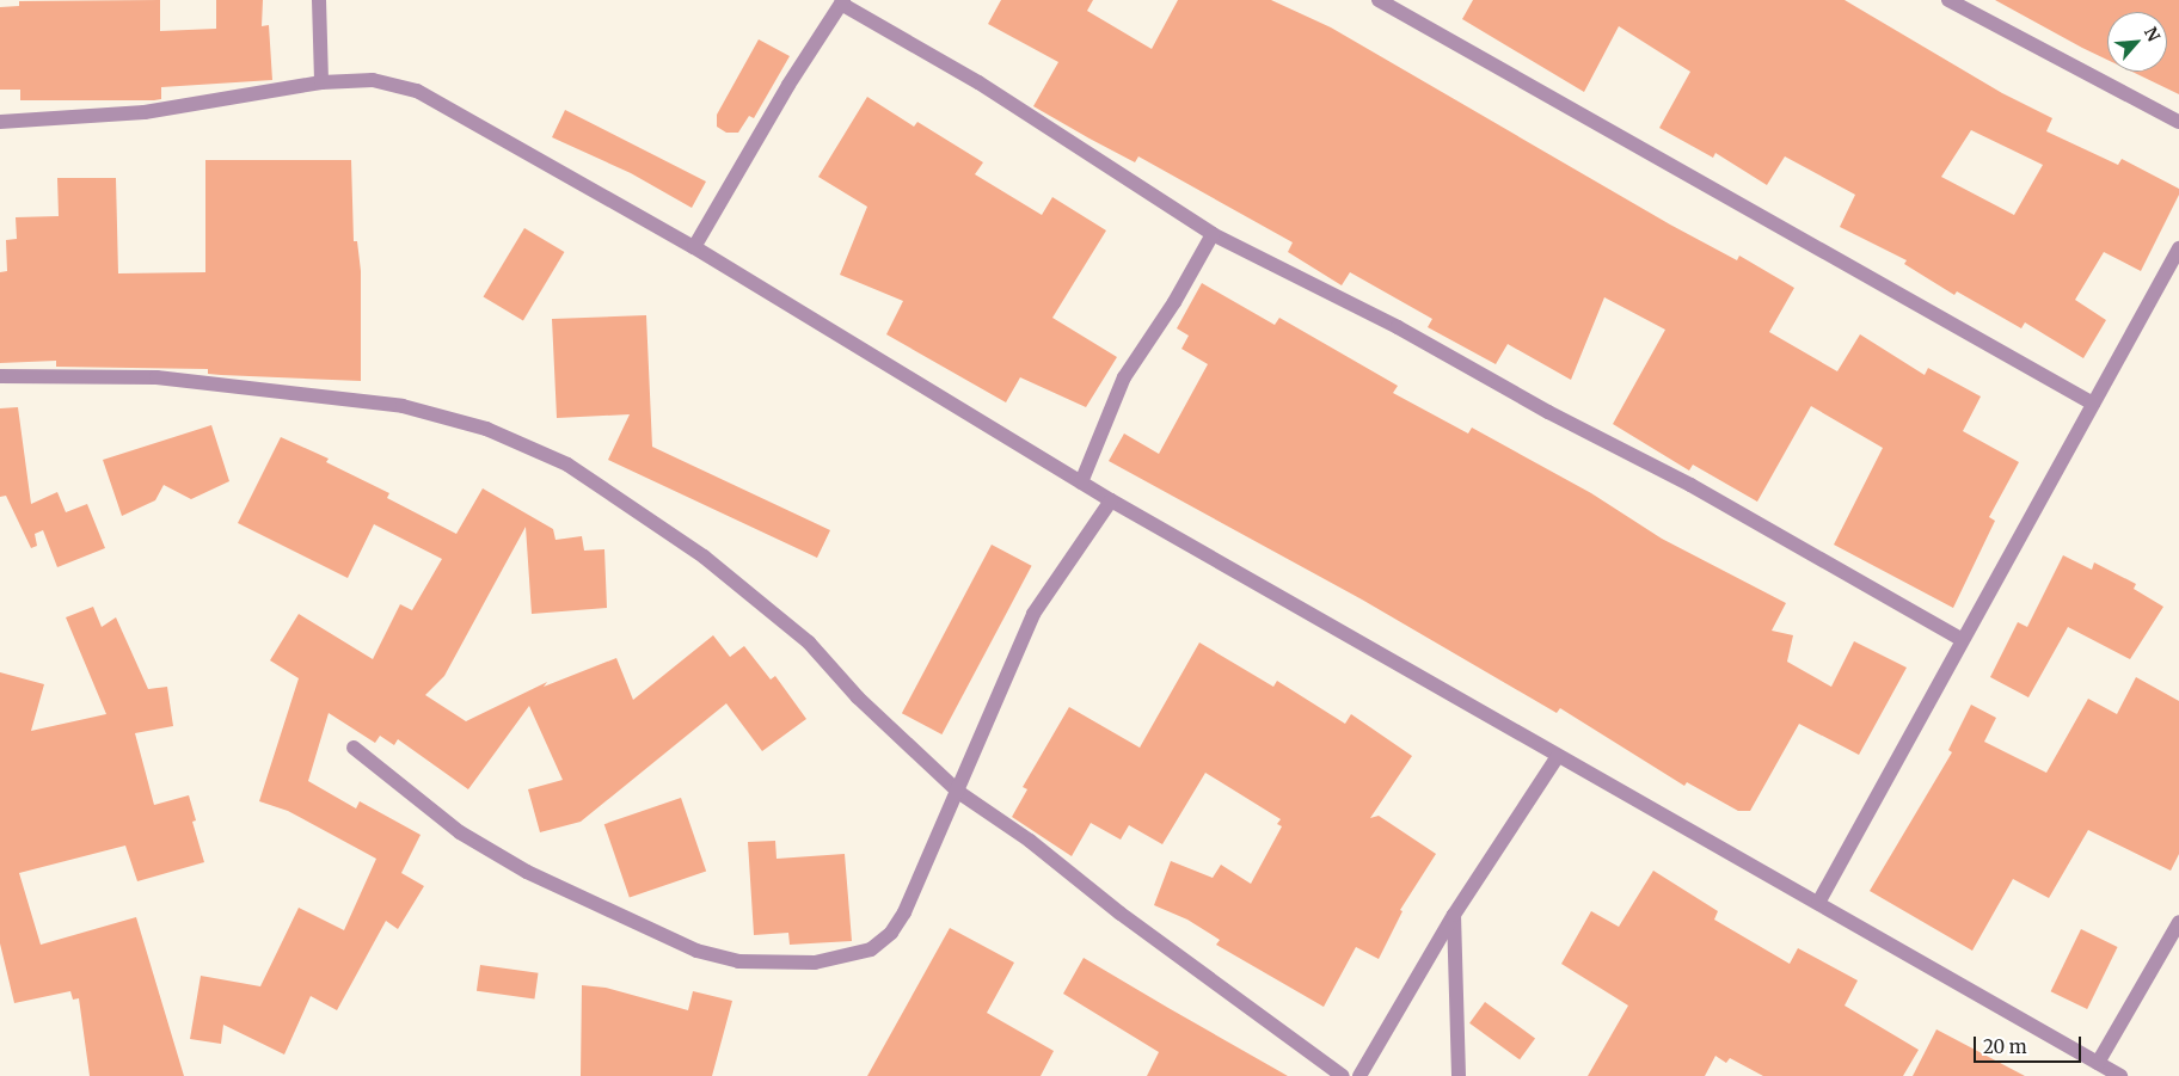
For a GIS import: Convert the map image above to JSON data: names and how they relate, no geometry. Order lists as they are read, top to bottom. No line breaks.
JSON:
{"scale_bar":"20 m","north":"top right"}
